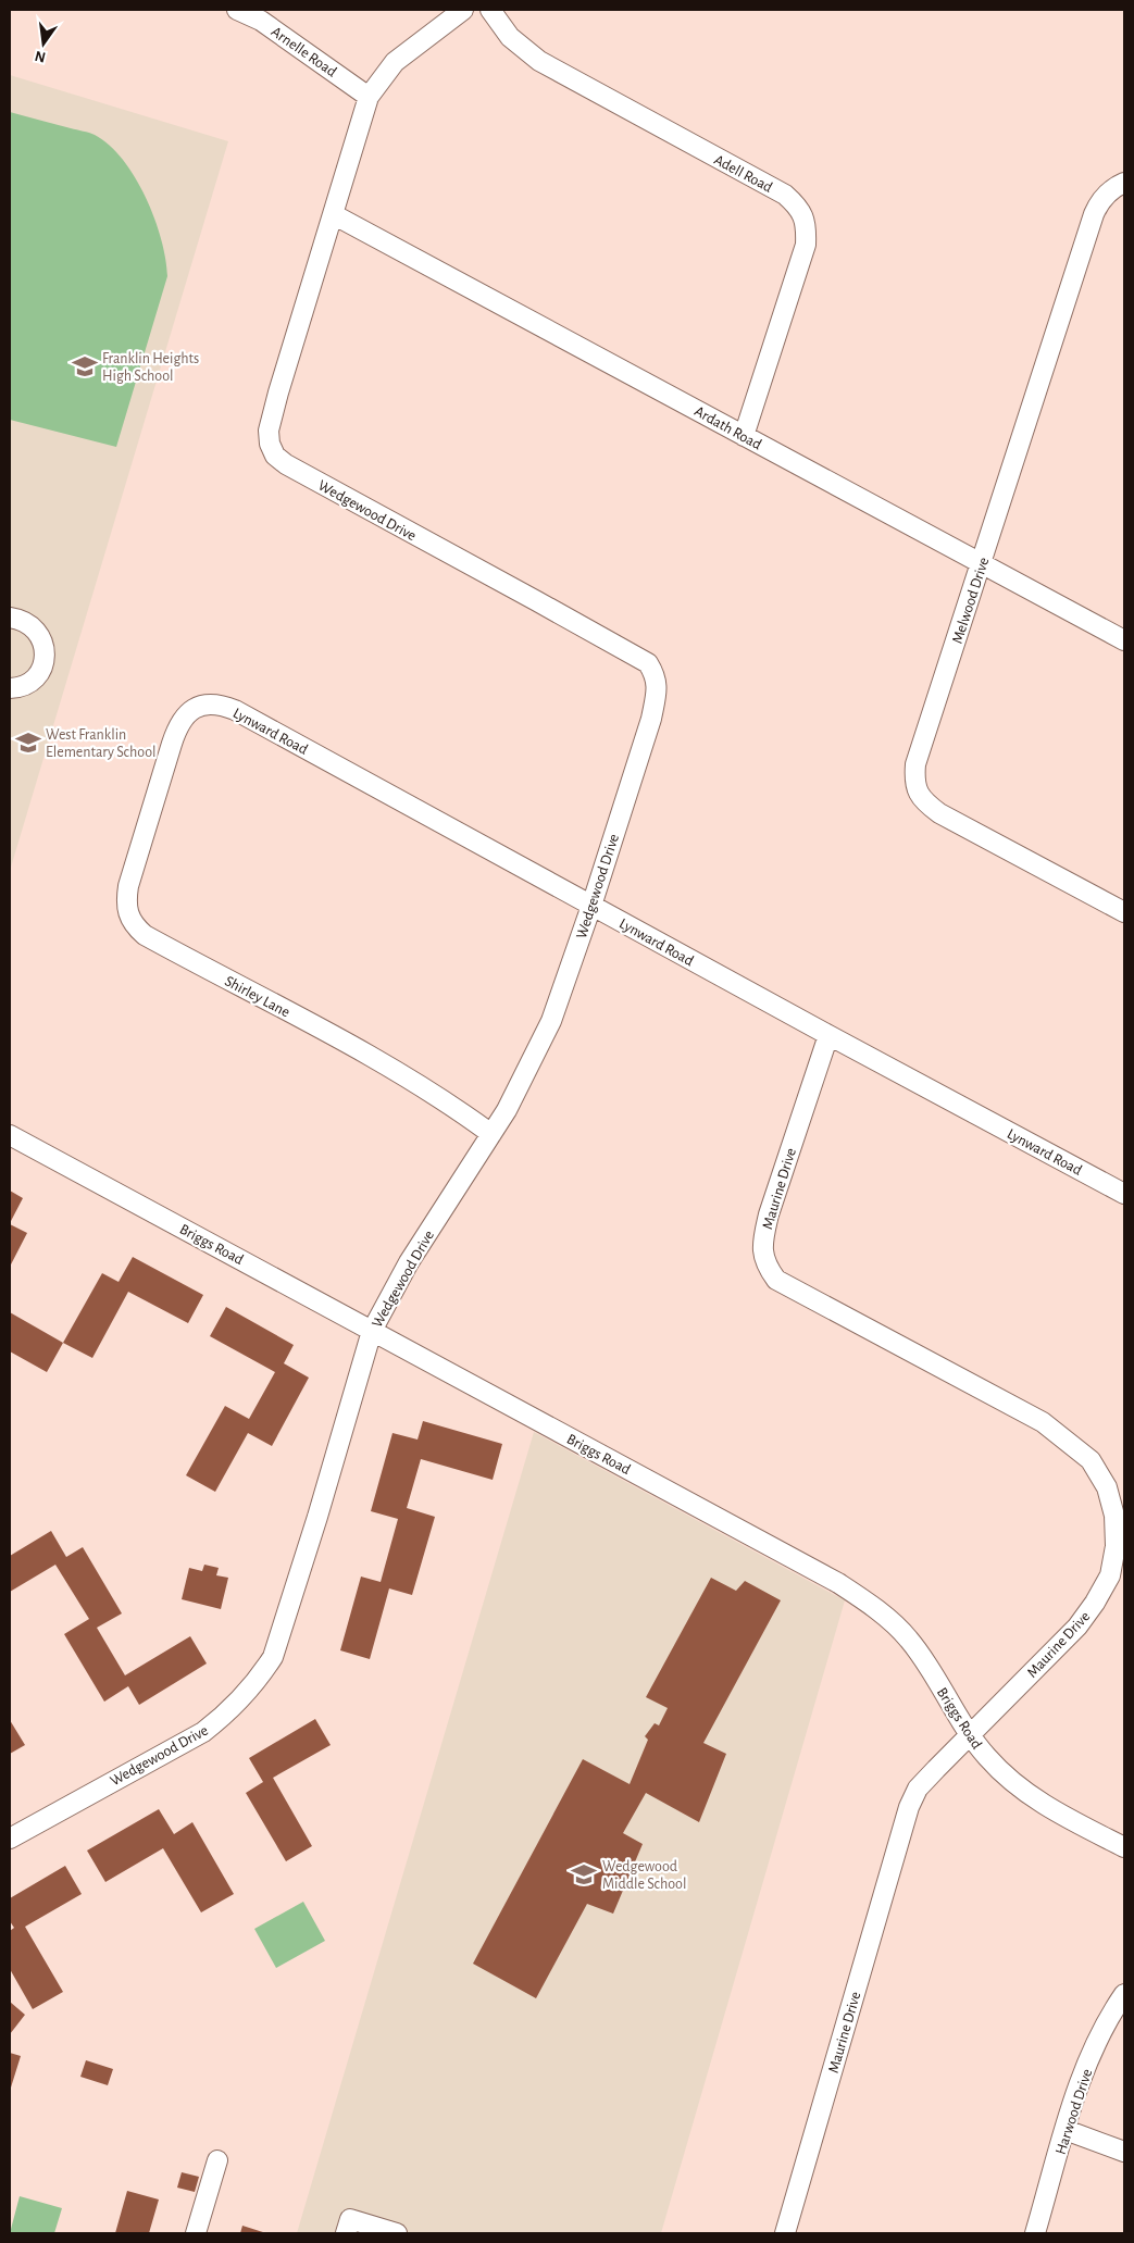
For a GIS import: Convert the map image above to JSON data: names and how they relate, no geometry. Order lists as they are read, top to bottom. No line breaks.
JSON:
{"streets":{"street":["Arnelle Road","Adell Road","Ardath Road","Wedgewood Drive","Melwood Drive","Lynward Road","Shirley Lane","Maurine Drive","Briggs Road","Harwood Drive"]},"crossings":[["Arnelle Road","Wedgewood Drive"],["Adell Road","Ardath Road"],["Ardath Road","Wedgewood Drive"],["Ardath Road","Melwood Drive"],["Wedgewood Drive","Lynward Road"],["Wedgewood Drive","Shirley Lane"],["Wedgewood Drive","Briggs Road"],["Lynward Road","Shirley Lane"],["Lynward Road","Maurine Drive"],["Maurine Drive","Briggs Road"]],"places":{"school or university":["Franklin Heights High School","West Franklin Elementary School","Wedgewood Middle School"]},"north":"bottom"}
